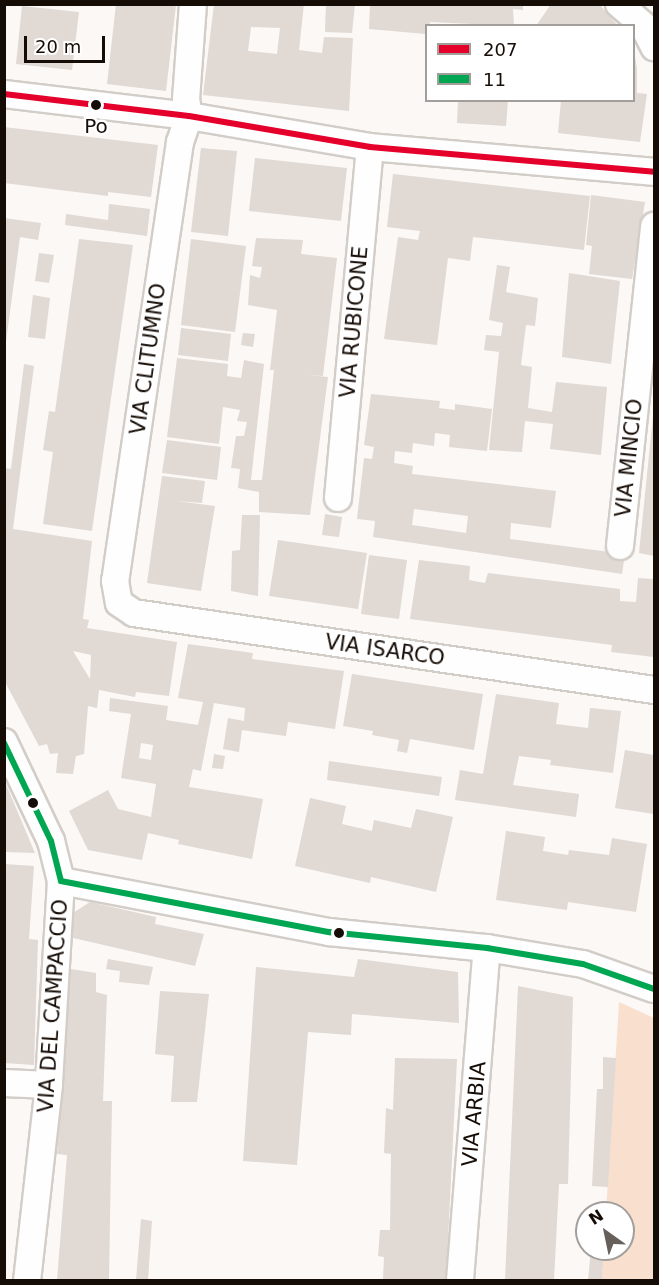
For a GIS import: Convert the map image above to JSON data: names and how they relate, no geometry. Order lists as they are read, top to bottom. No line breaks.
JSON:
{"streets":{"street":["VIA RUBICONE","VIA CLITUMNO","VIA MINCIO","VIA ISARCO","VIA DEL CAMPACCIO","VIA ARBIA"]},"crossings":[["VIA CLITUMNO","VIA ISARCO"]],"places":["Po"],"lines":["transit line 207","transit line 11"],"legend":["207","11"],"scale_bar":"20 m","north":"top left"}
